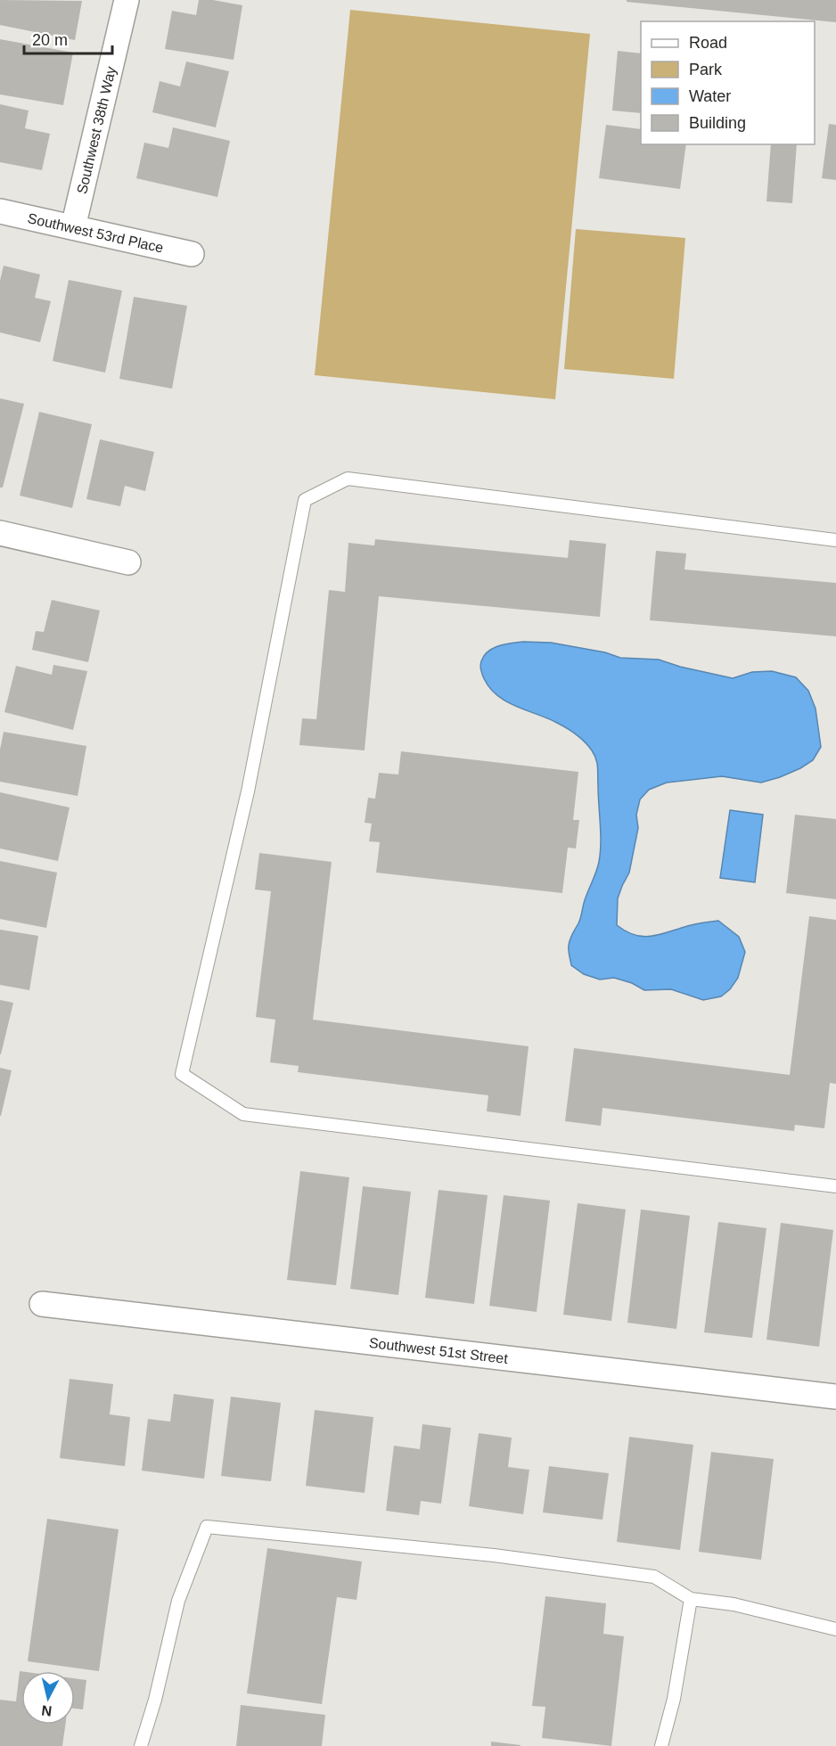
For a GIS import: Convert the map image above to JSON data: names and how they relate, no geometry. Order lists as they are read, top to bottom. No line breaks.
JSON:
{"streets":{"street":["Southwest 38th Way","Southwest 53rd Place","Southwest 51st Street"]},"crossings":[["Southwest 38th Way","Southwest 53rd Place"]],"legend":["Road","Park","Water","Building"],"scale_bar":"20 m","north":"bottom"}
